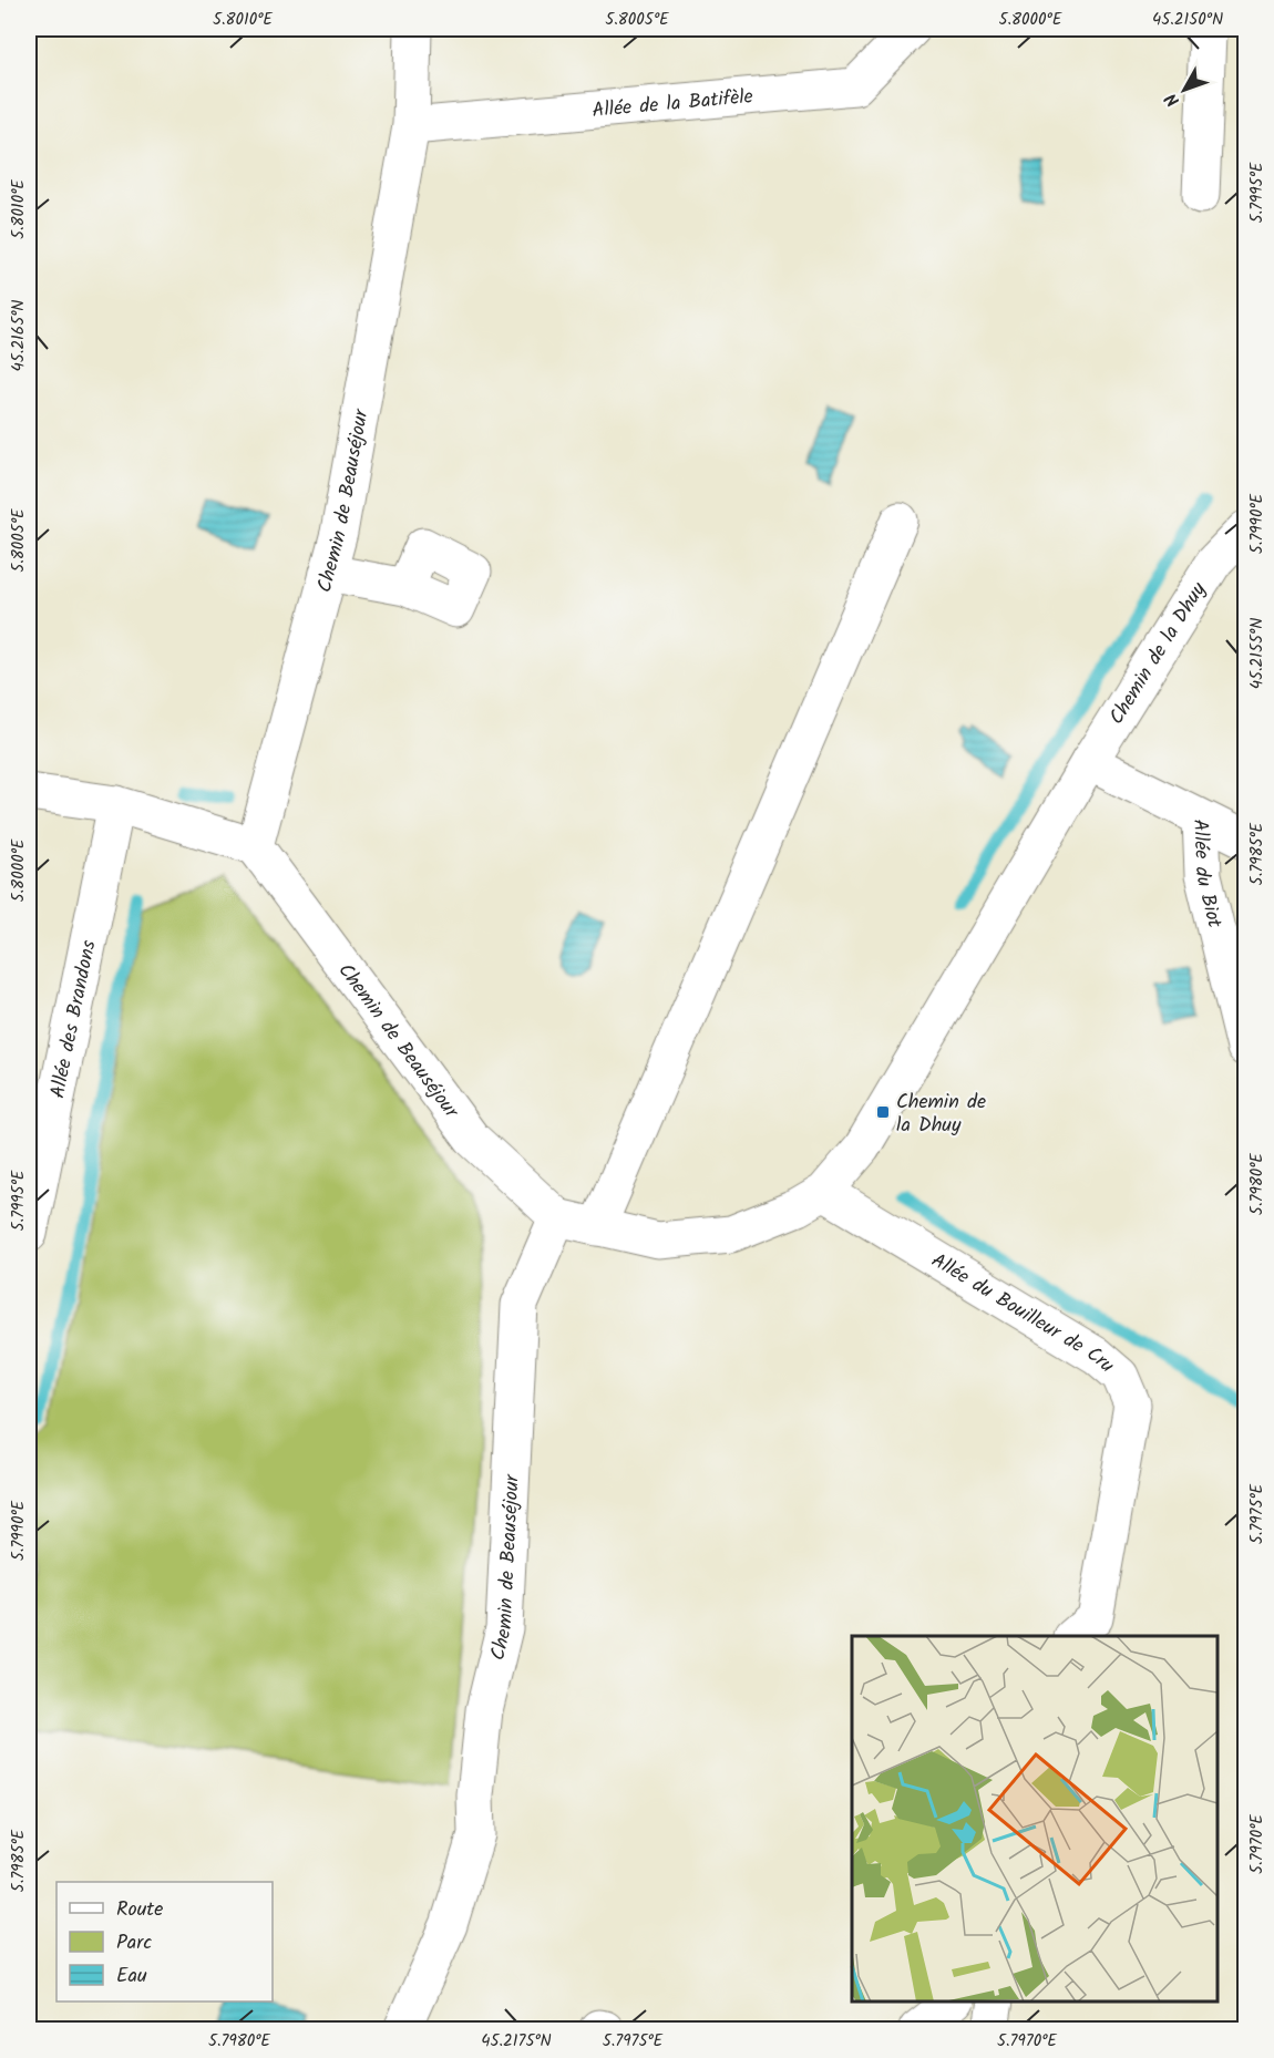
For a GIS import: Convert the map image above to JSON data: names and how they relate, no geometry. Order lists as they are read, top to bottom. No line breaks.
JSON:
{"streets":{"street":["Allée de la Batifèle","Chemin de Beauséjour","Chemin de la Dhuy","Allée du Biot","Allée des Brandons","Allée du Bouilleur de Cru"]},"crossings":[["Allée de la Batifèle","Chemin de Beauséjour"],["Chemin de Beauséjour","Chemin de la Dhuy"],["Chemin de la Dhuy","Allée du Biot"],["Chemin de la Dhuy","Allée du Bouilleur de Cru"]],"places":{"transit":["Chemin de la Dhuy"]},"legend":["Route","Parc","Eau"],"north":"bottom left","coordinates":["5.8010°E","5.8005°E","5.8000°E","45.2150°N","5.7995°E","45.2165°N","5.7990°E","45.2155°N","5.7985°E","5.7980°E","5.7975°E","5.7970°E","45.2175°N"]}
